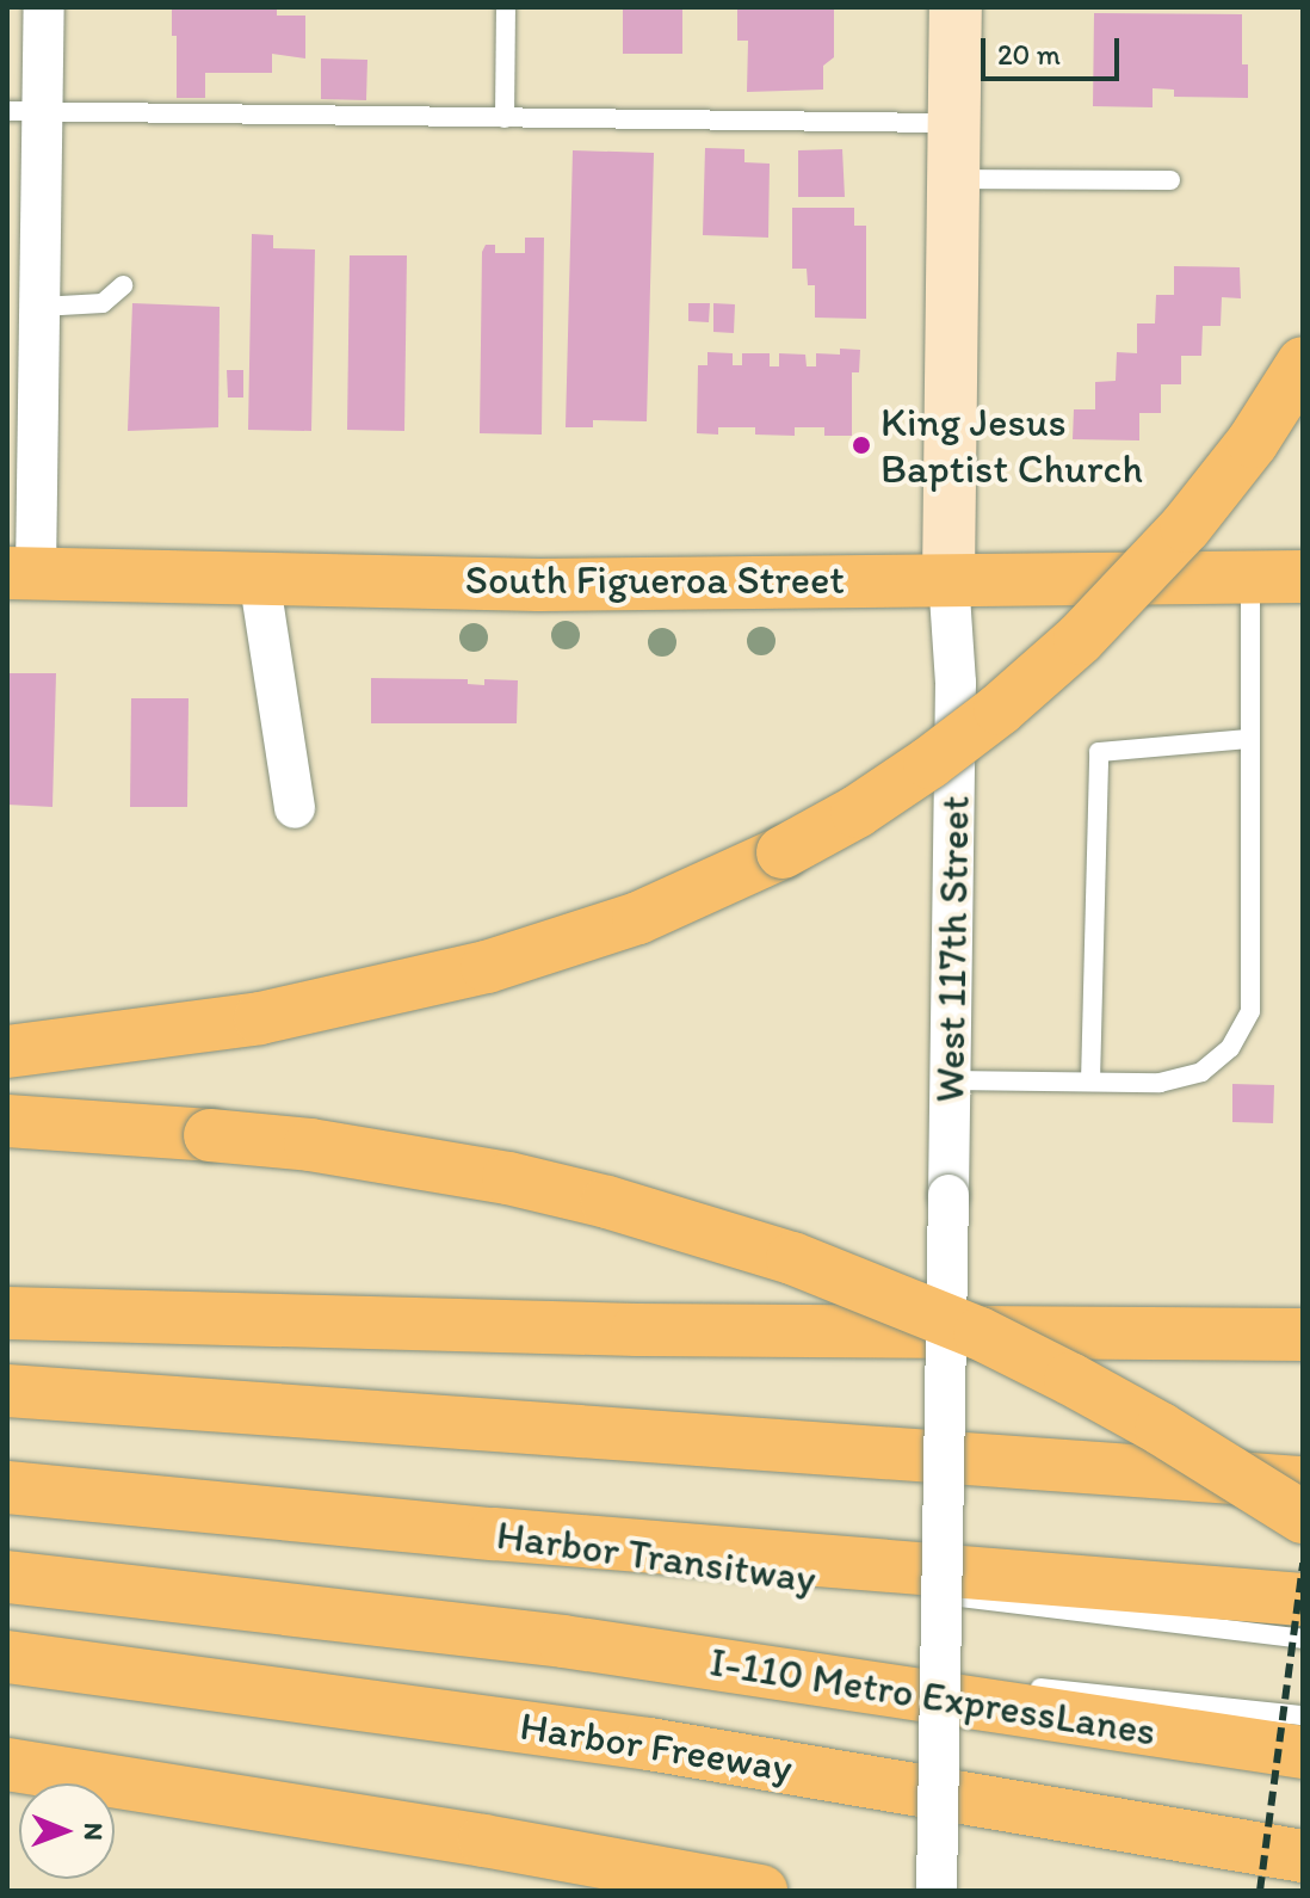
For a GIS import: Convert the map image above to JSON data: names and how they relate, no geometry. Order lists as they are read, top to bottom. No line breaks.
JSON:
{"streets":{"main road":["South Figueroa Street","Harbor Transitway","I-110 Metro ExpressLanes","Harbor Freeway"],"street":["West 117th Street"]},"crossings":[["South Figueroa Street","West 117th Street"]],"places":["King Jesus Baptist Church"],"scale_bar":"20 m","north":"right"}
